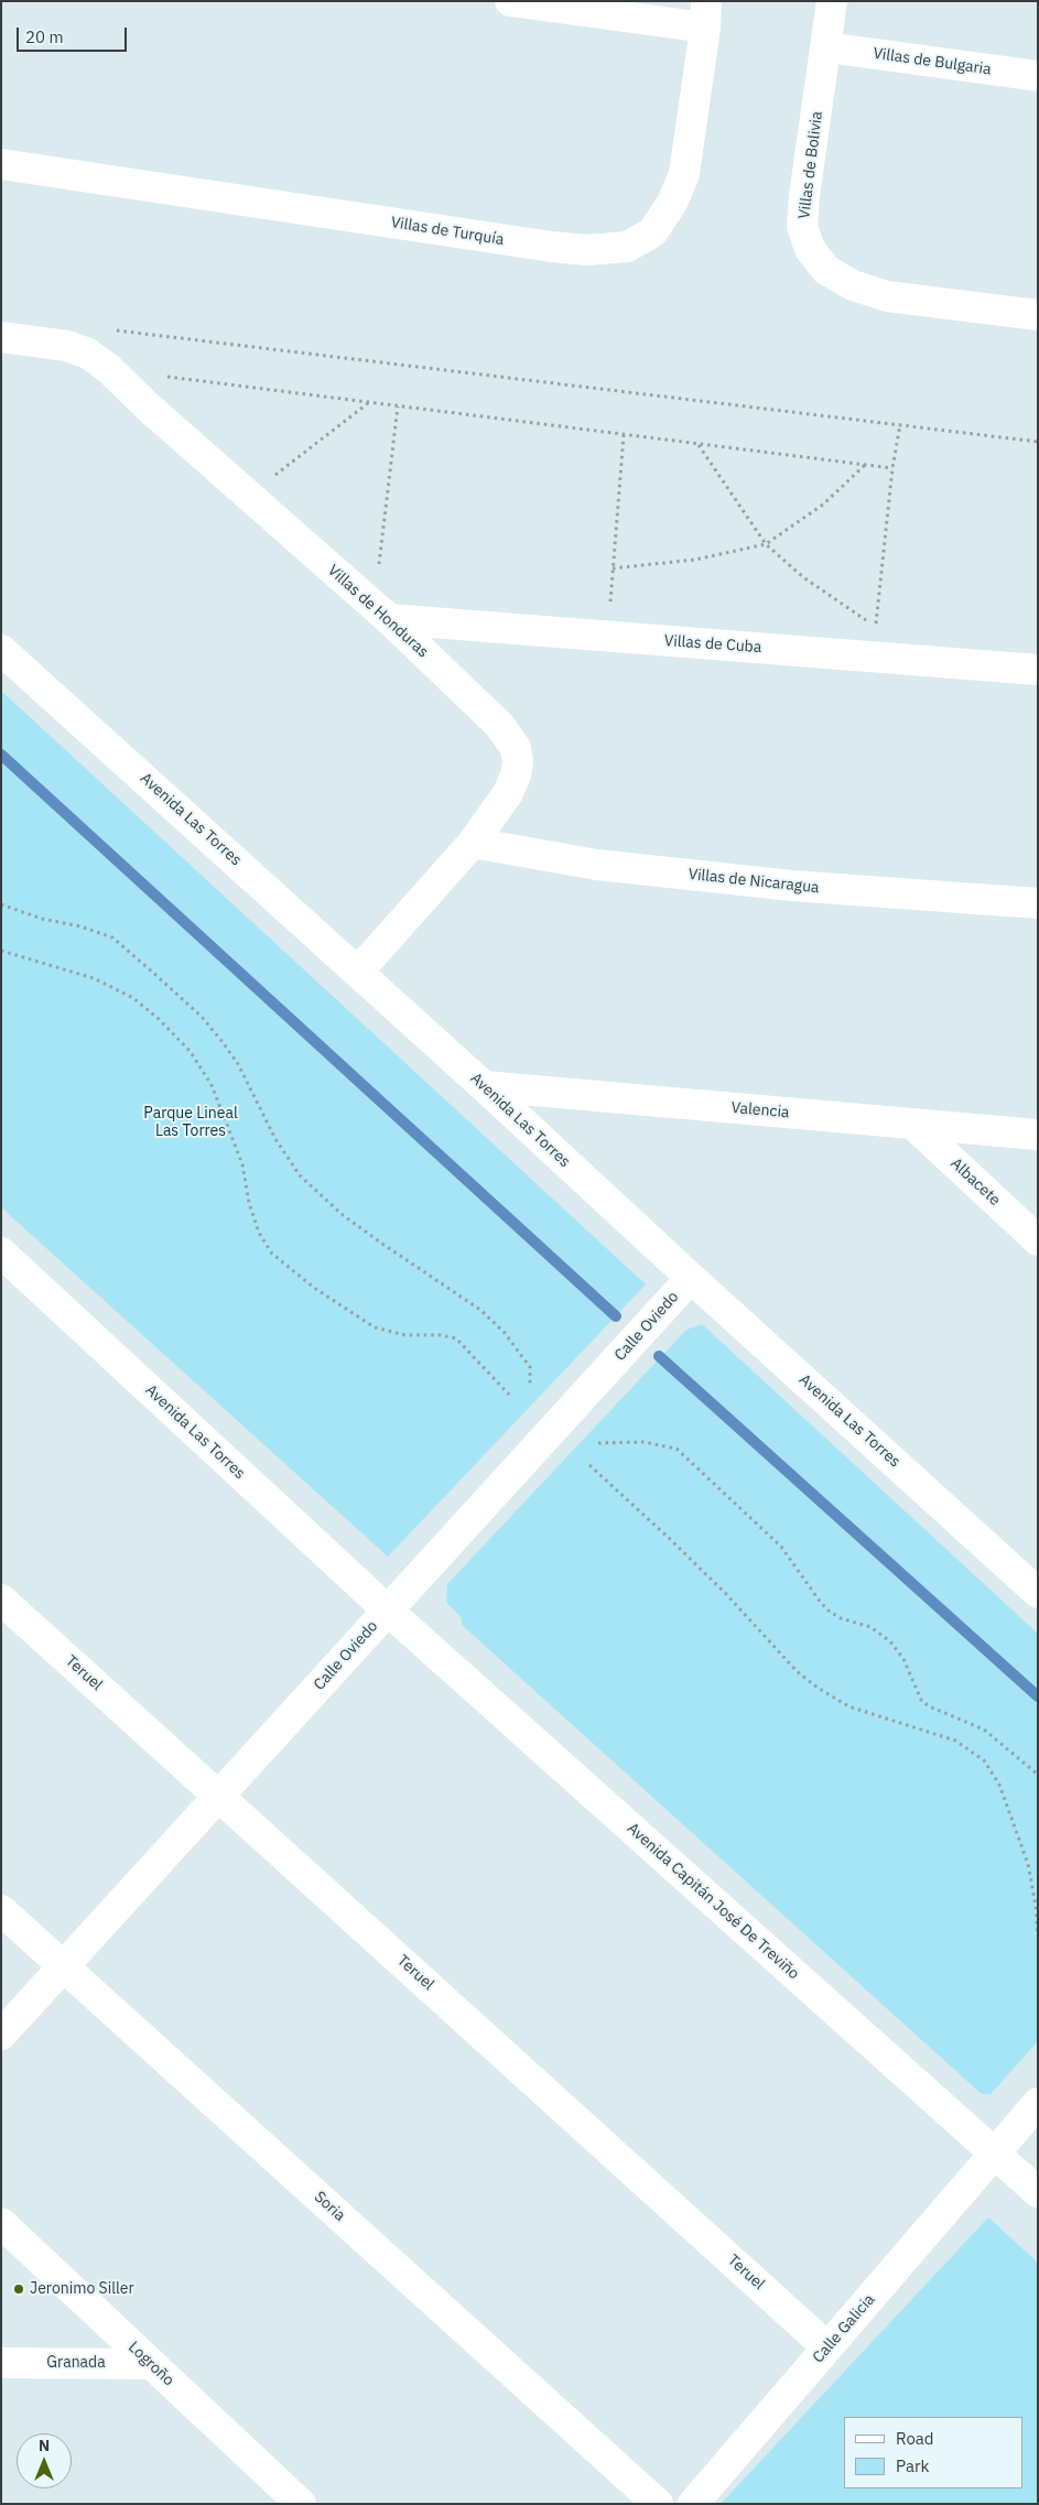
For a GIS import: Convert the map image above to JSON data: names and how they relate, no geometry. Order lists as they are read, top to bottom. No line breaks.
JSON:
{"streets":{"street":["Villas de Bulgaria","Villas de Bolivia","Villas de Turquía","Villas de Honduras","Villas de Cuba","Avenida Las Torres","Villas de Nicaragua","Valencia","Albacete","Calle Oviedo","Teruel","Avenida Capitán José De Treviño","Soria","Calle Galicia","Granada","Logroño"]},"crossings":[["Villas de Bulgaria","Villas de Bolivia"],["Villas de Honduras","Villas de Cuba"],["Villas de Honduras","Avenida Las Torres"],["Villas de Honduras","Villas de Nicaragua"],["Avenida Las Torres","Valencia"],["Avenida Las Torres","Calle Oviedo"],["Avenida Las Torres","Avenida Capitán José De Treviño"],["Valencia","Albacete"],["Calle Oviedo","Teruel"],["Calle Oviedo","Avenida Capitán José De Treviño"],["Calle Oviedo","Soria"],["Teruel","Calle Galicia"],["Avenida Capitán José De Treviño","Calle Galicia"],["Granada","Logroño"]],"parks":["Parque Lineal Las Torres"],"places":["Jeronimo Siller"],"legend":["Road","Park"],"scale_bar":"20 m","north":"top"}
